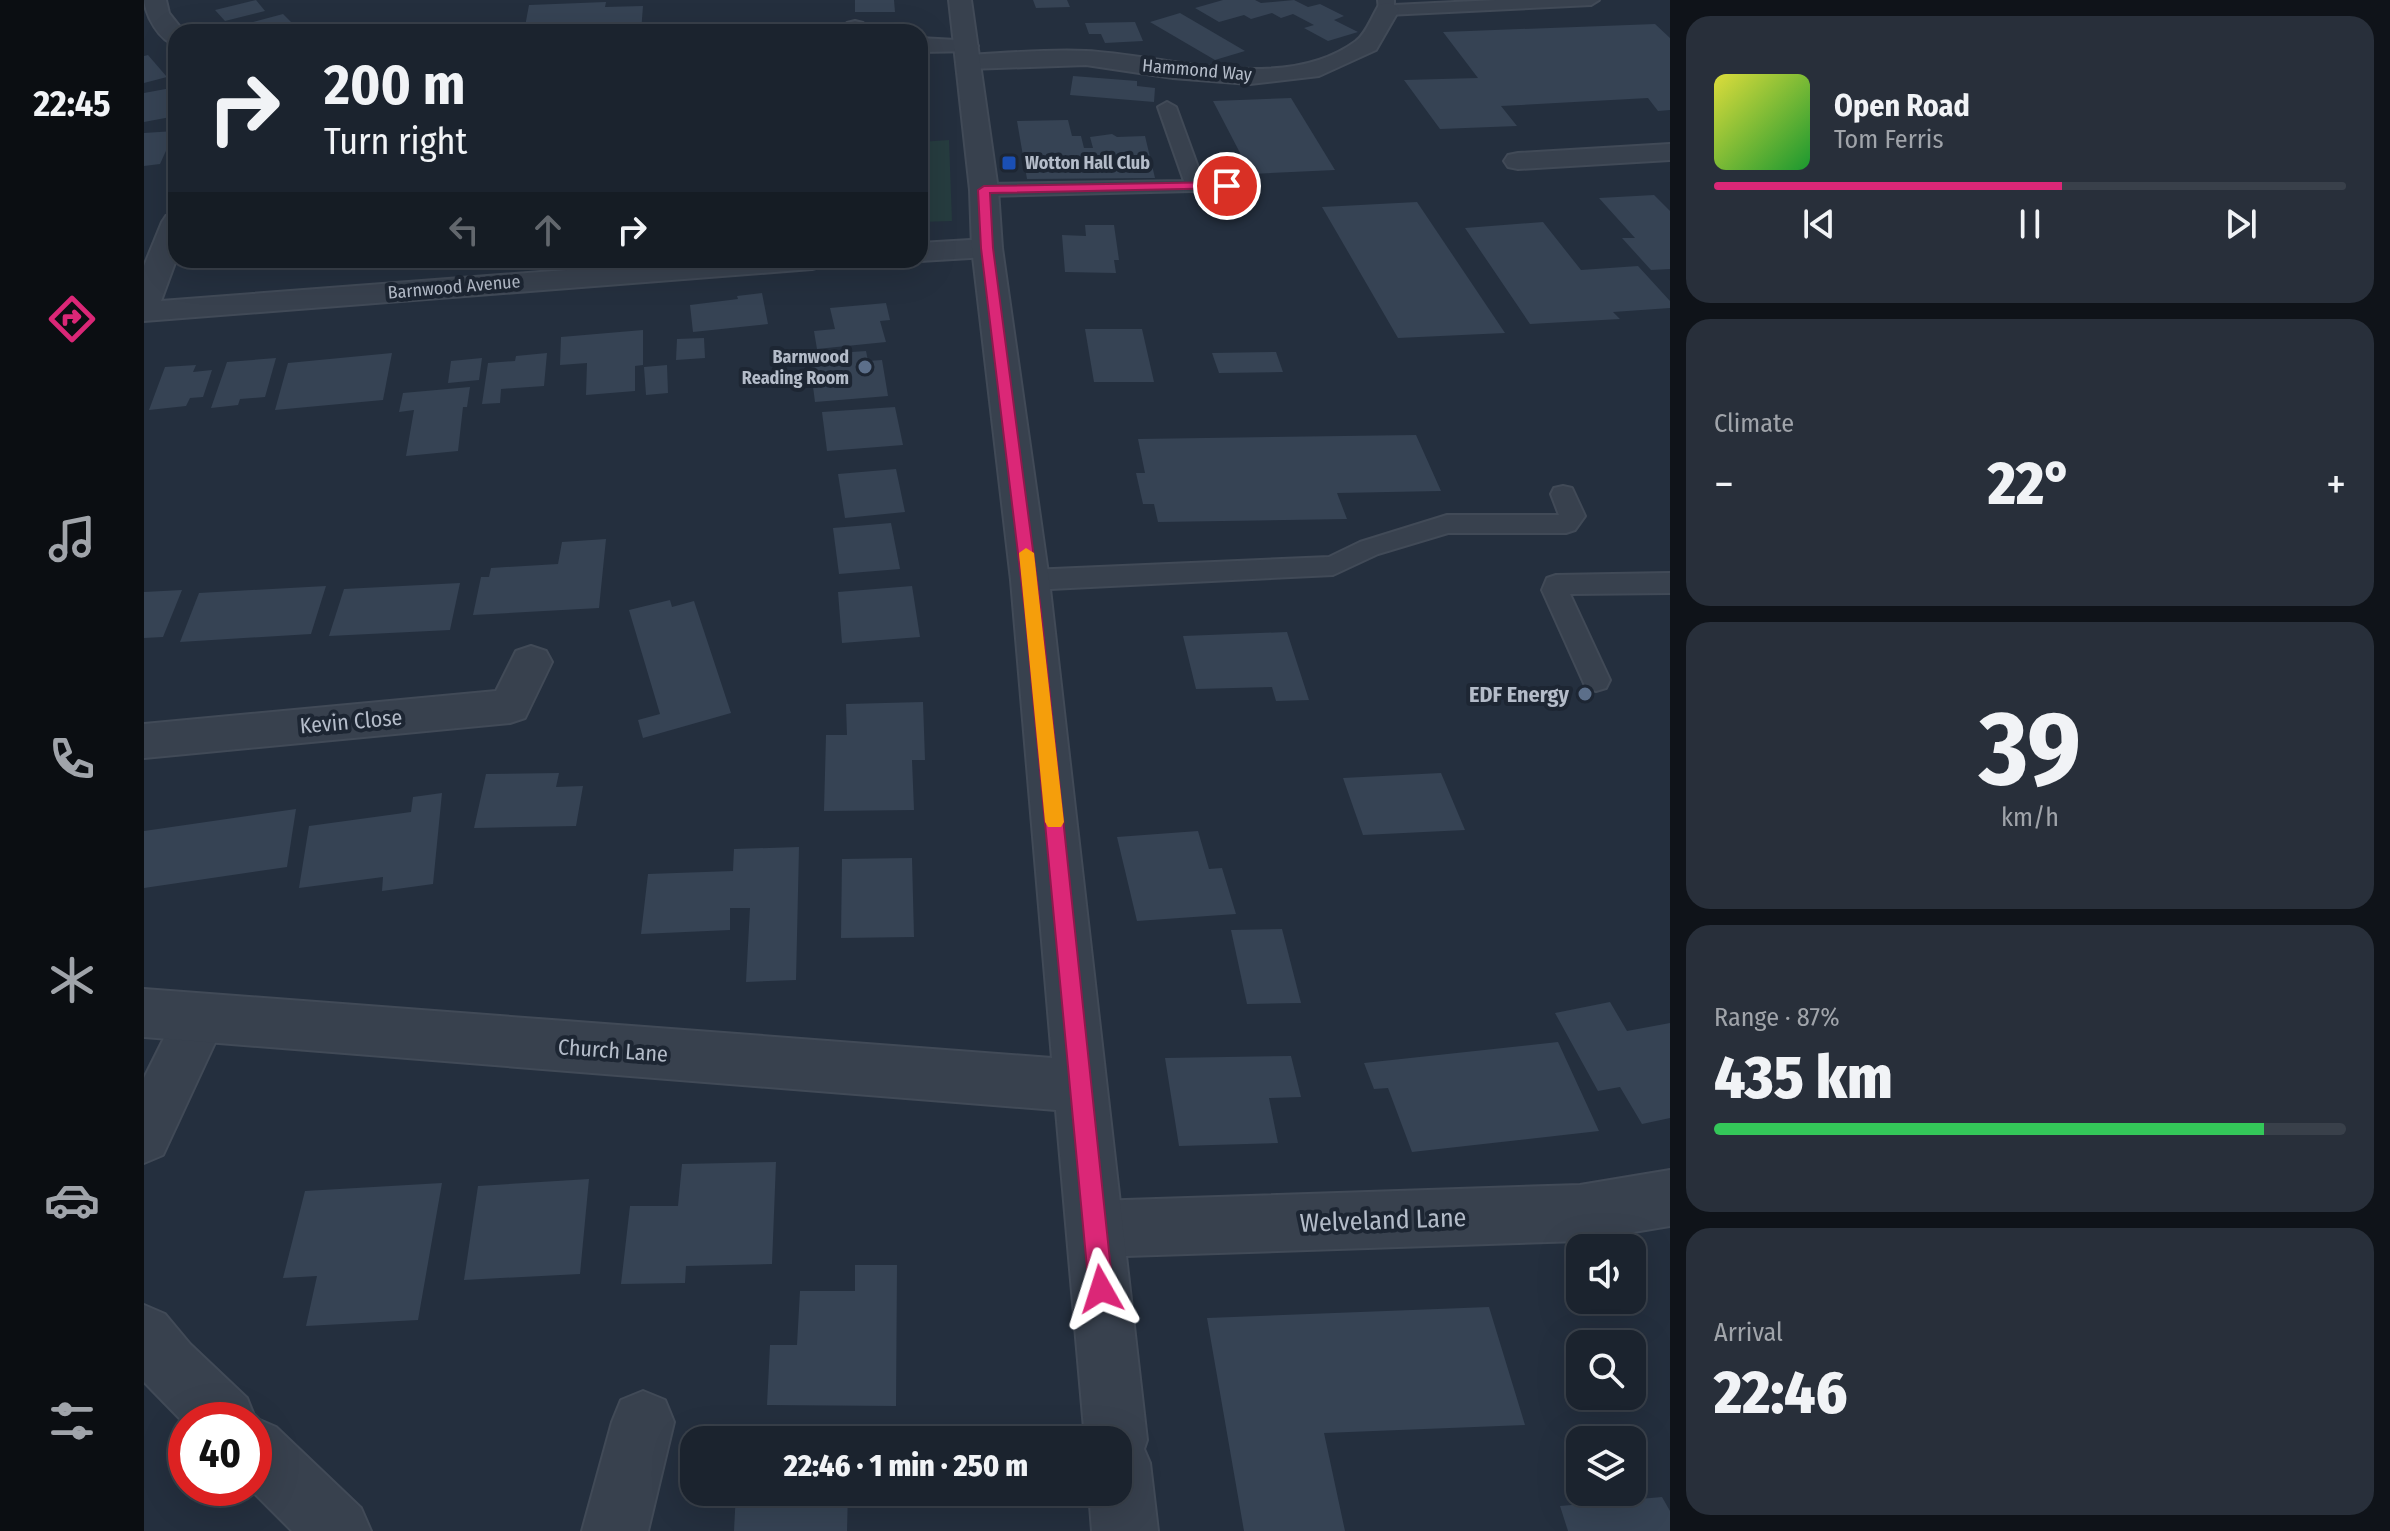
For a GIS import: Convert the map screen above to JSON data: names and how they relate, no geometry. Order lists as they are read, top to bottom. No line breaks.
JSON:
{"streets":{"street":["Hammond Way","Barnwood Avenue","Kevin Close","Church Lane","Welveland Lane"]},"places":{"transit":["Wotton Hall Club"],"other":["Barnwood Reading Room","EDF Energy"]},"page":{"tabs":"22:45","turn":["200 m","Turn right"],"song":["Open Road","Tom Ferris"],"tile":["Climate",["39","km/h"],["Range · 87%","435 km"],["Arrival","22:46"]],"heat":["−","22°","+"],"limit":"40","trip":"22:46 · 1 min · 250 m"}}
